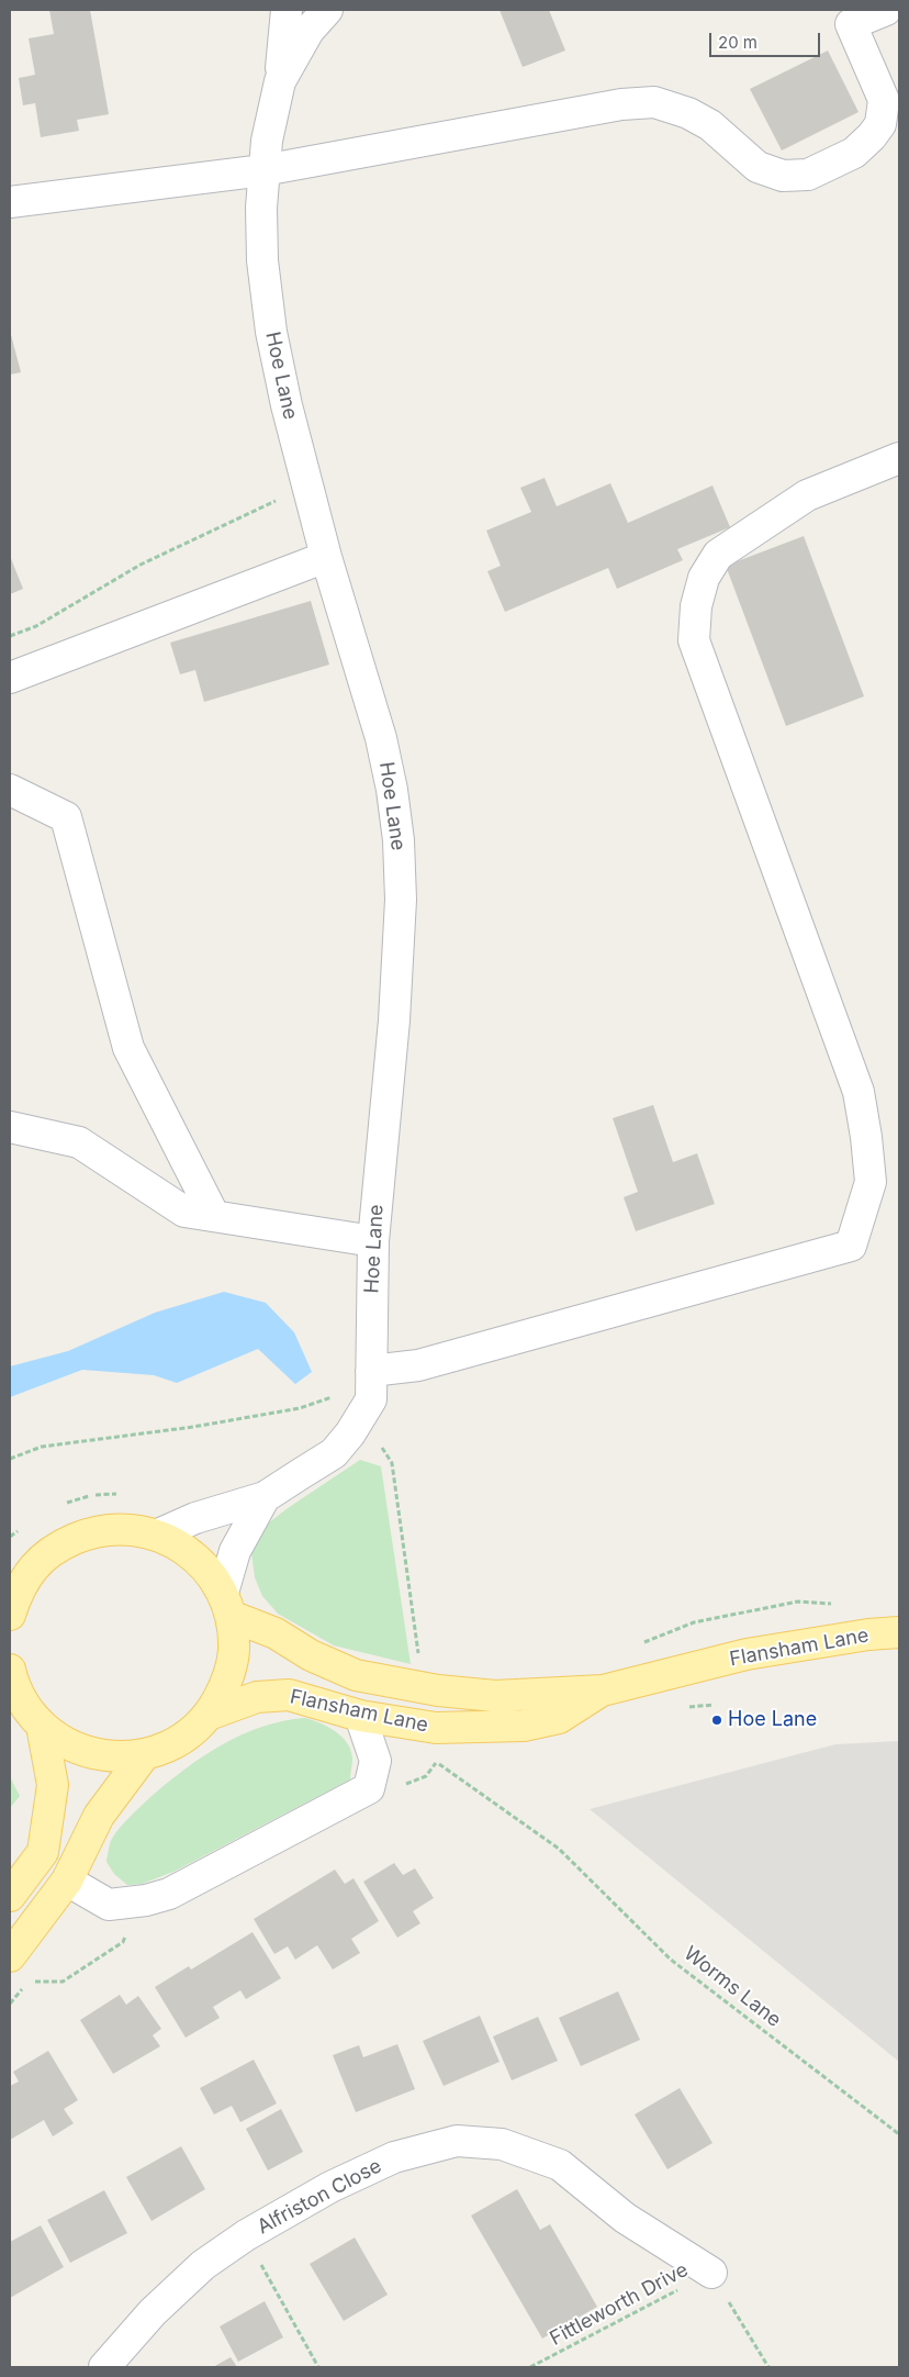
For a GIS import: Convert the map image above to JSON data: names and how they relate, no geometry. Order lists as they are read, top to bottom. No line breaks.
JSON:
{"streets":{"main road":["Flansham Lane"],"street":["Hoe Lane","Alfriston Close"],"path":["Worms Lane","Fittleworth Drive"]},"crossings":[["Hoe Lane","Flansham Lane"],["Alfriston Close","Fittleworth Drive"]],"places":["Hoe Lane"],"scale_bar":"20 m"}
